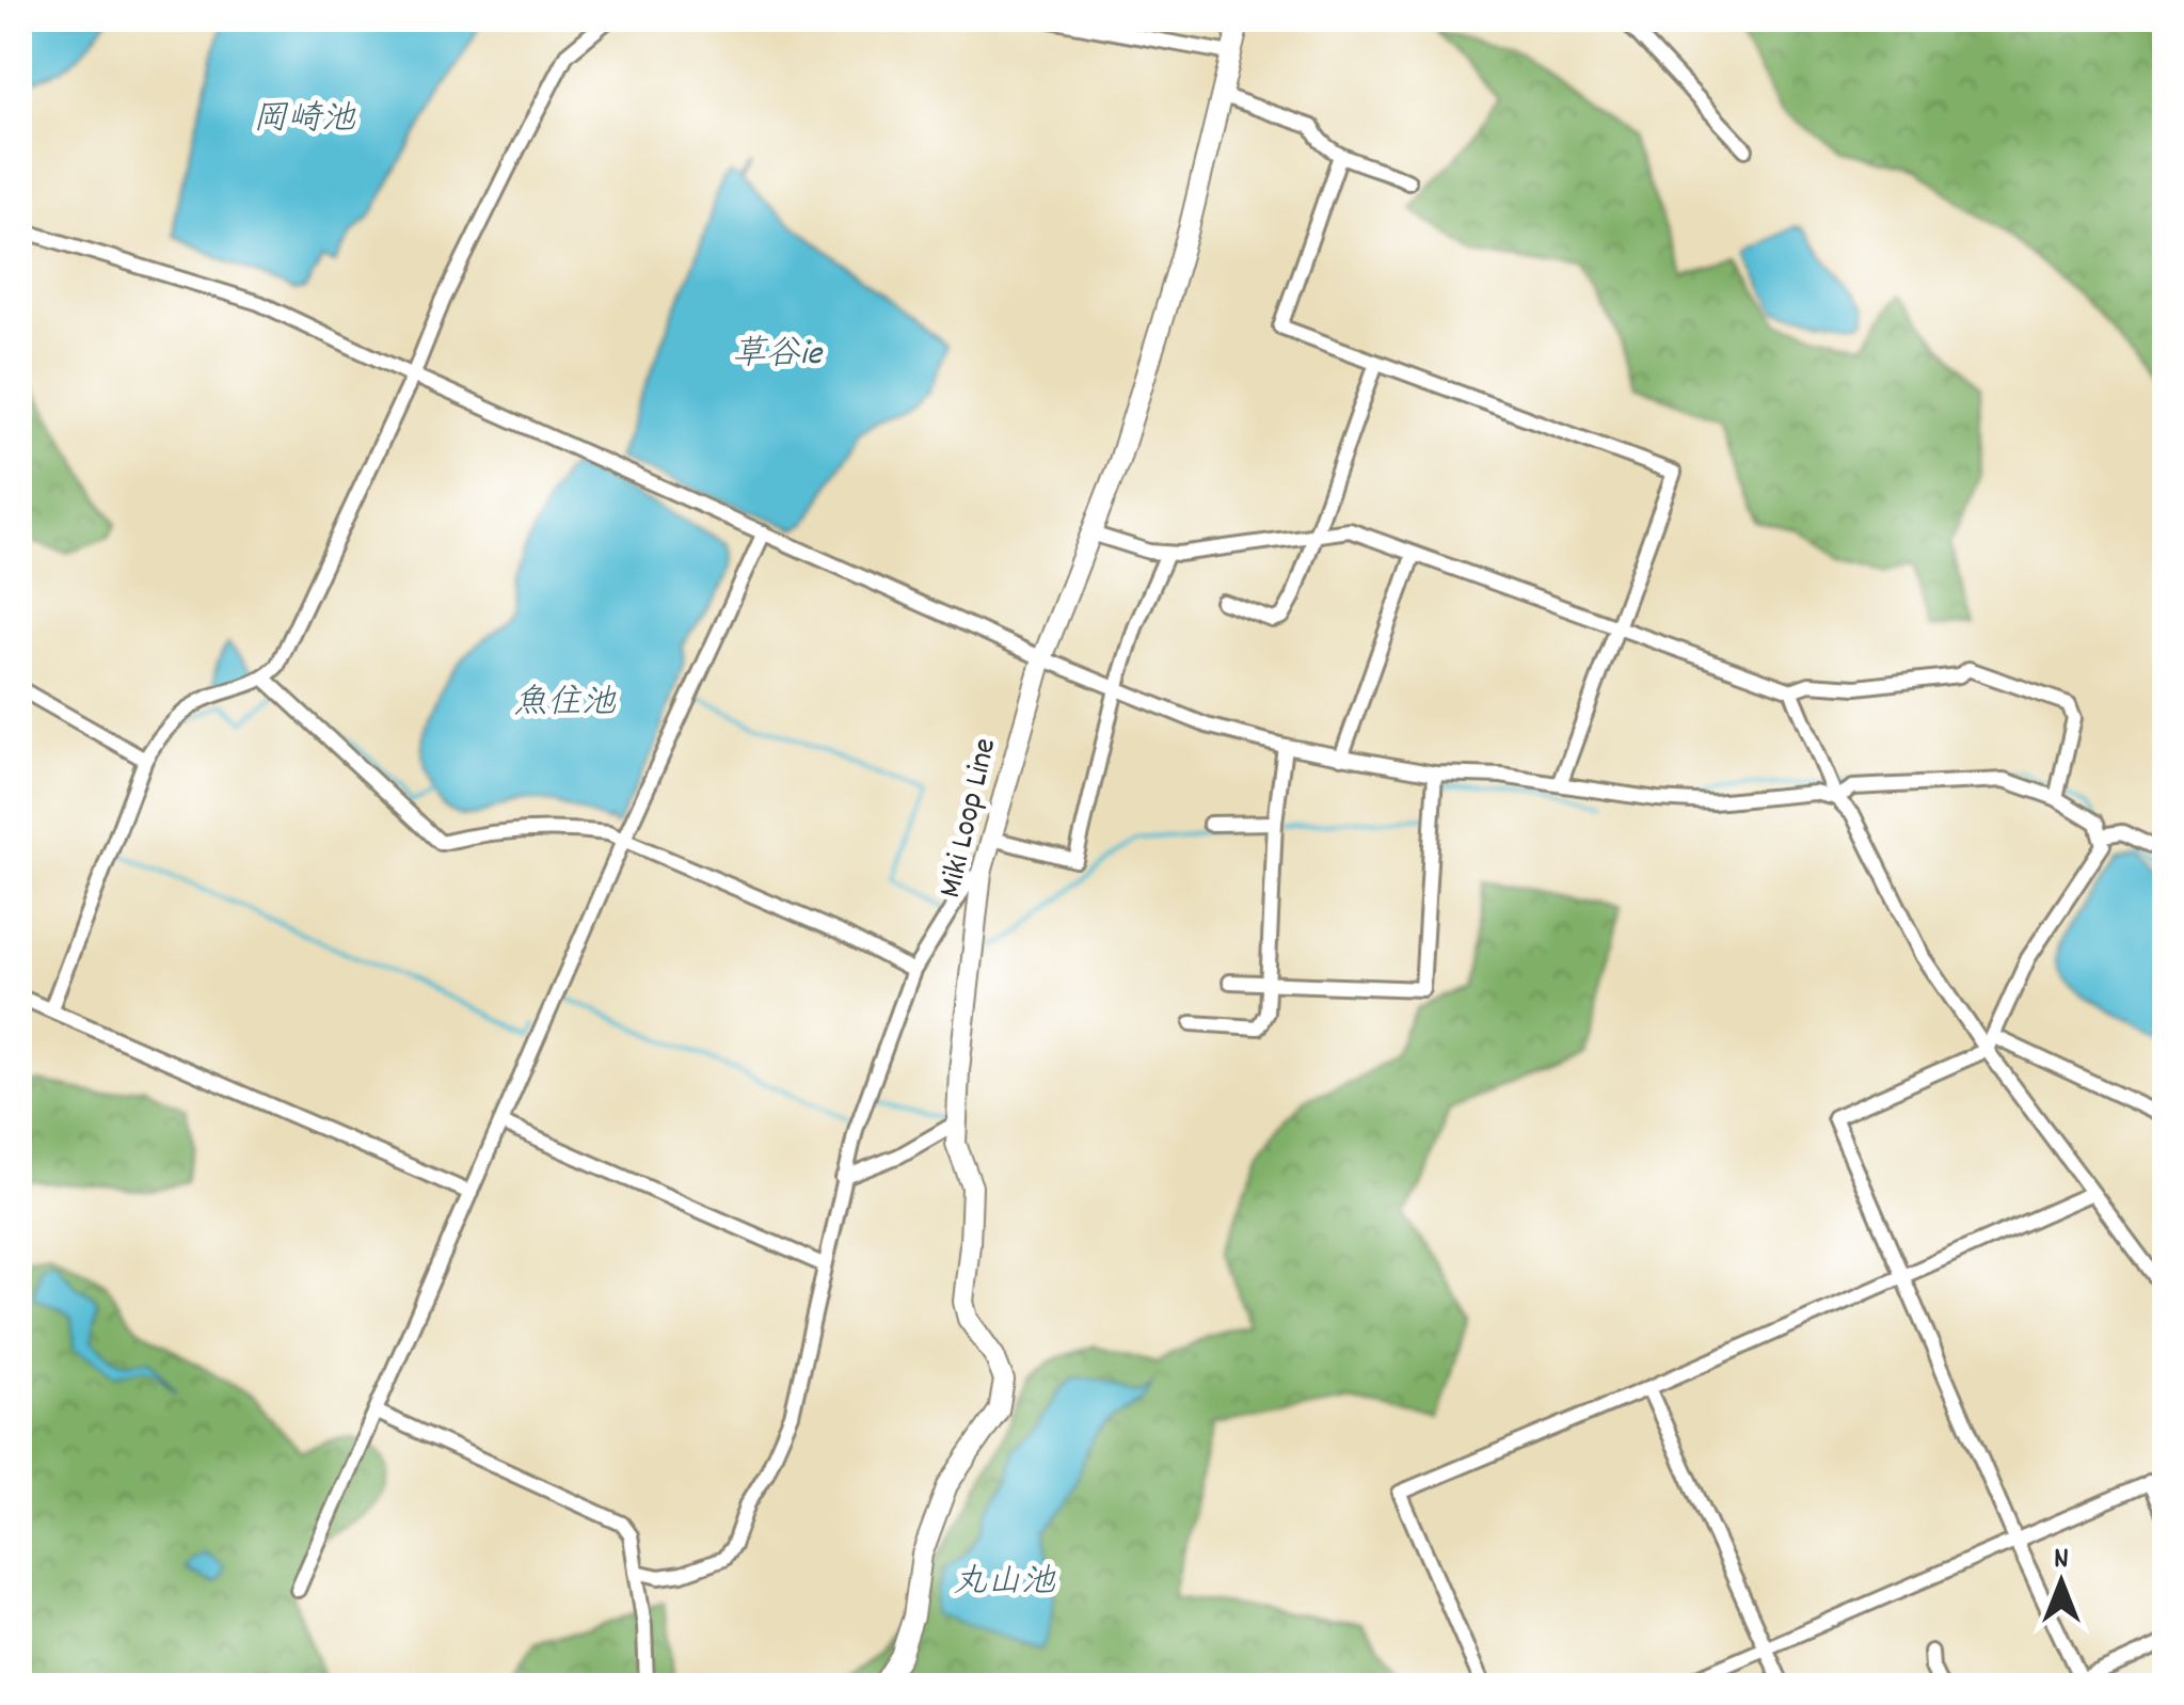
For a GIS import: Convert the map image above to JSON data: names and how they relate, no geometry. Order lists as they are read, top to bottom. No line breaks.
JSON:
{"streets":{"main road":["Miki Loop Line"]},"water":["岡崎池","草谷ie","魚住池","丸山池"],"north":"top"}
